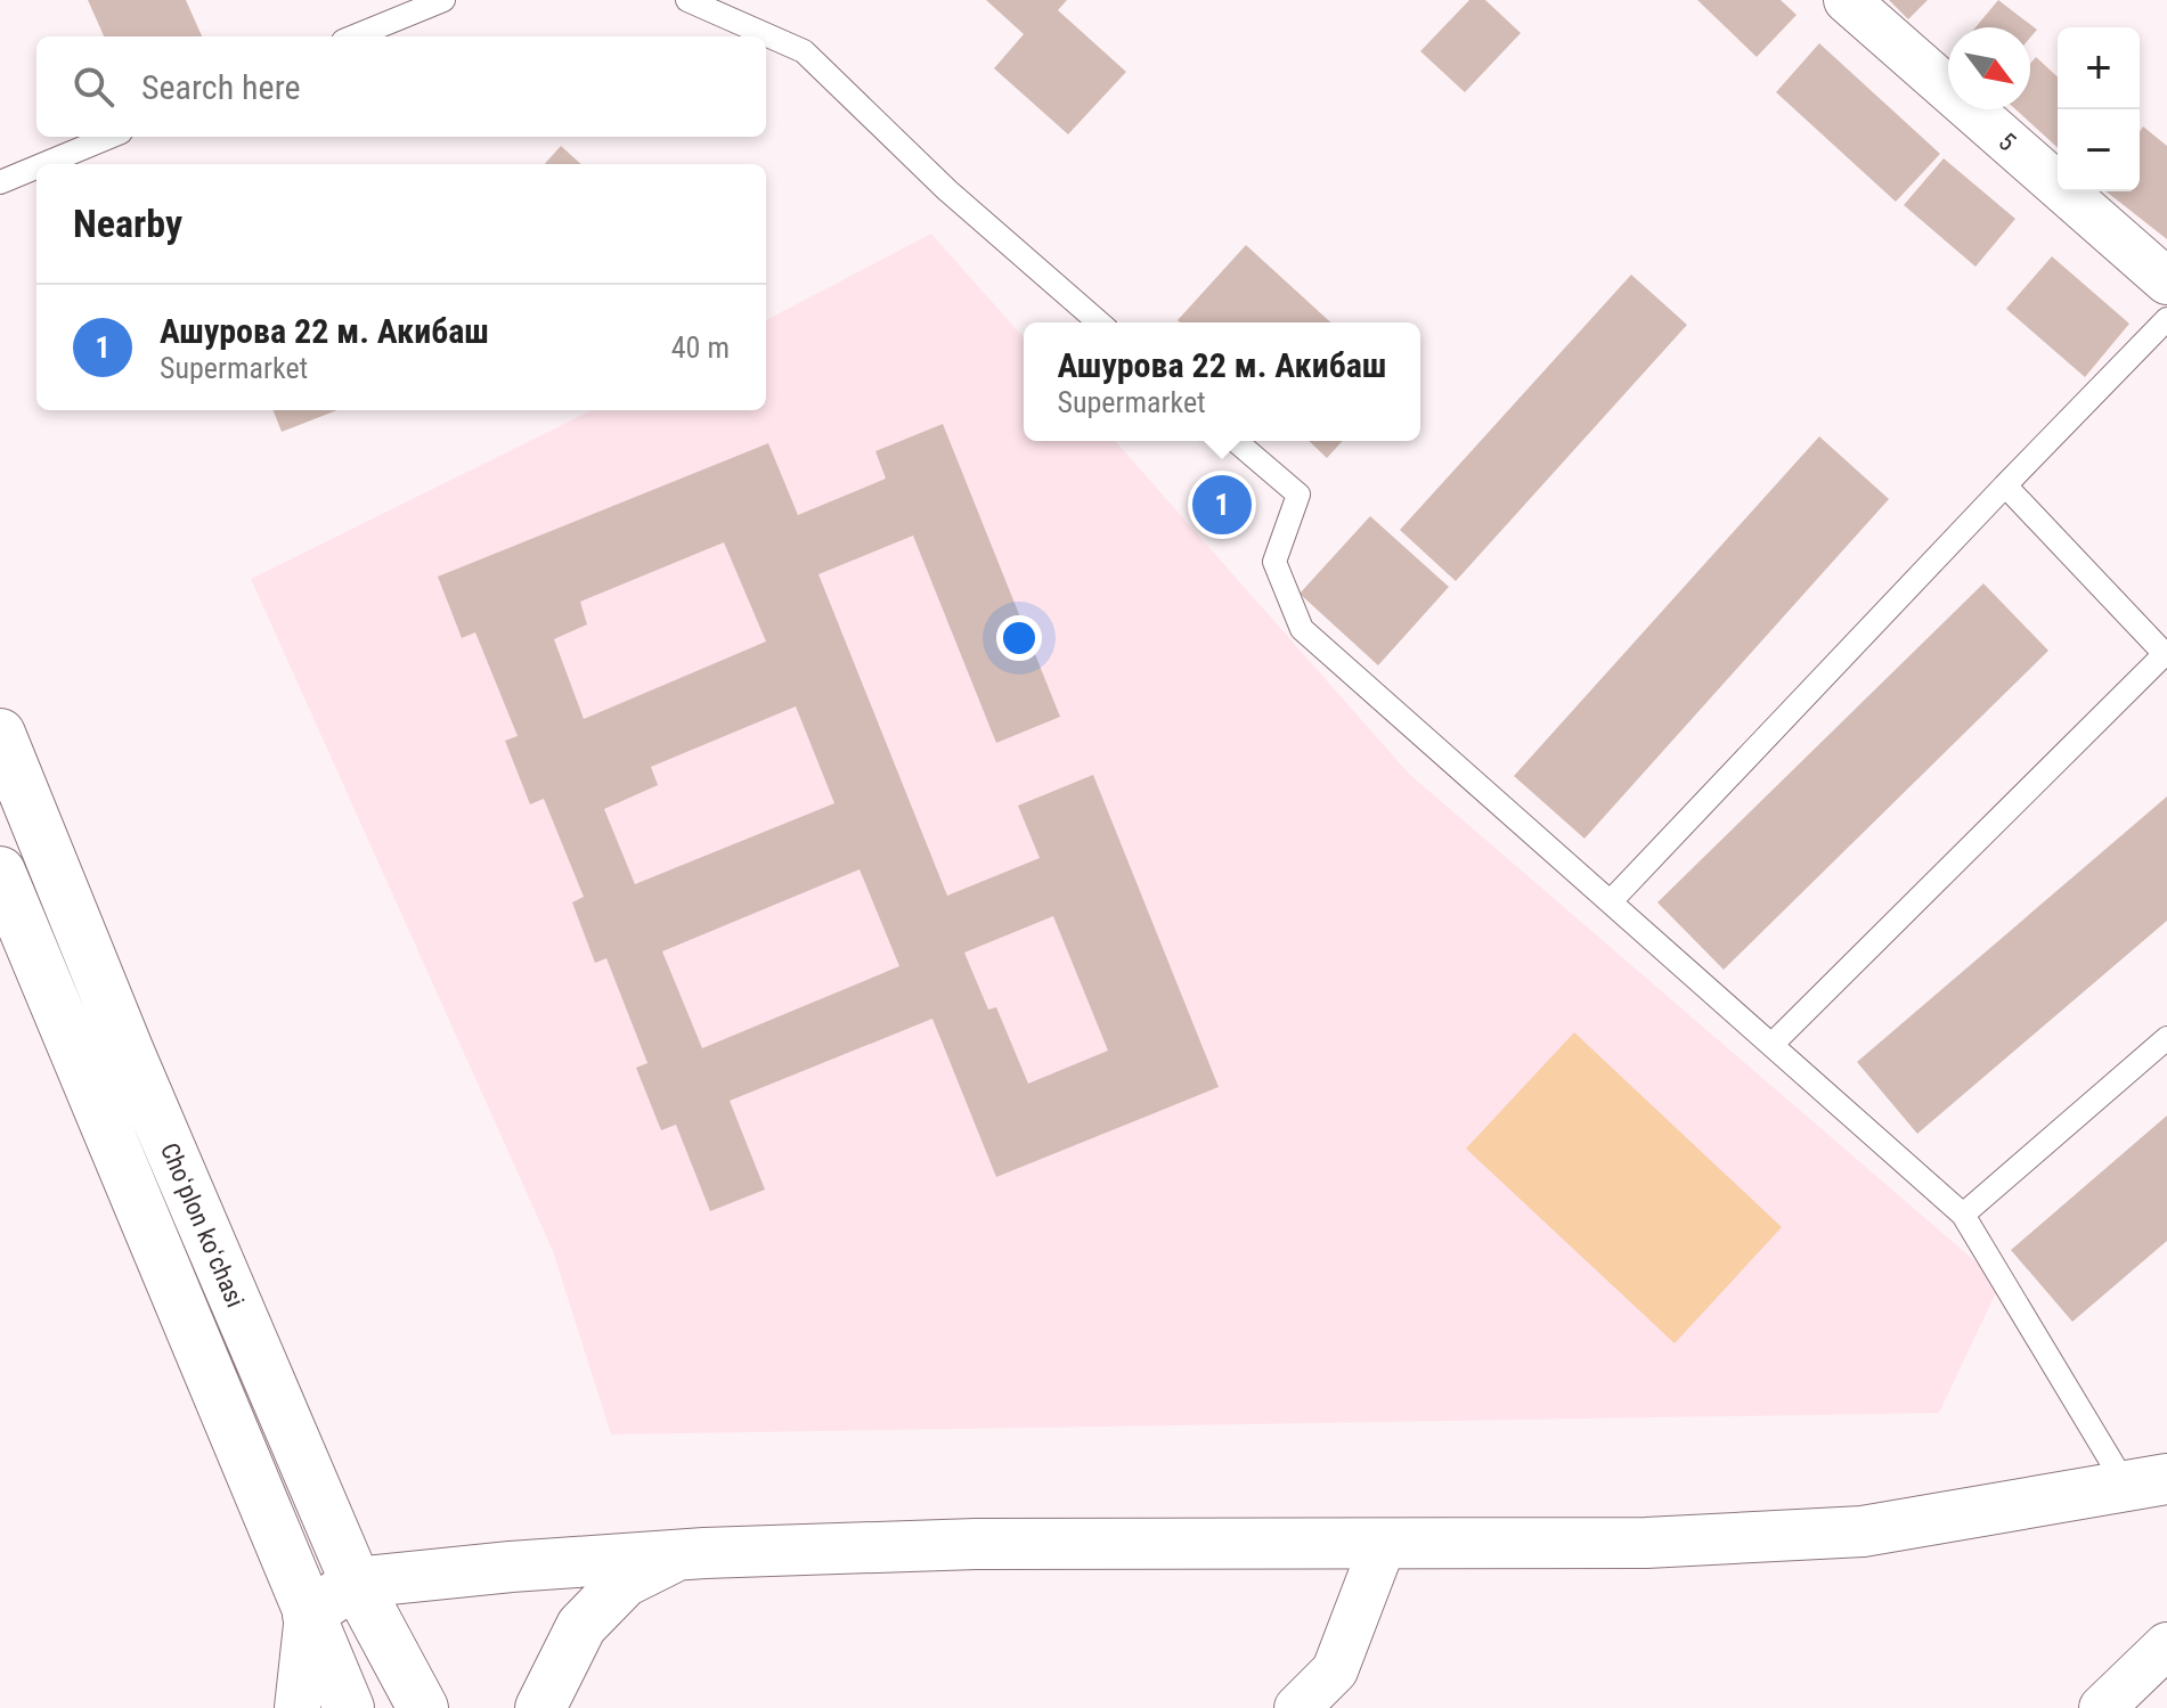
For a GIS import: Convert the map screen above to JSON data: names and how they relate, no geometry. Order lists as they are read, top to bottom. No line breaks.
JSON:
{"streets":{"main road":["Choʻplon koʻchasi"],"street":["5"]},"north":"bottom right","page":{"map_buttons":["+","−"],"search":"Search here","heading":"Nearby","list":[{"mark":"1","name":"Ашурова 22 м. Акибаш","note":"Supermarket","value":"40 m"}],"popup":["Ашурова 22 м. Акибаш","Supermarket"],"pins":"1"}}
